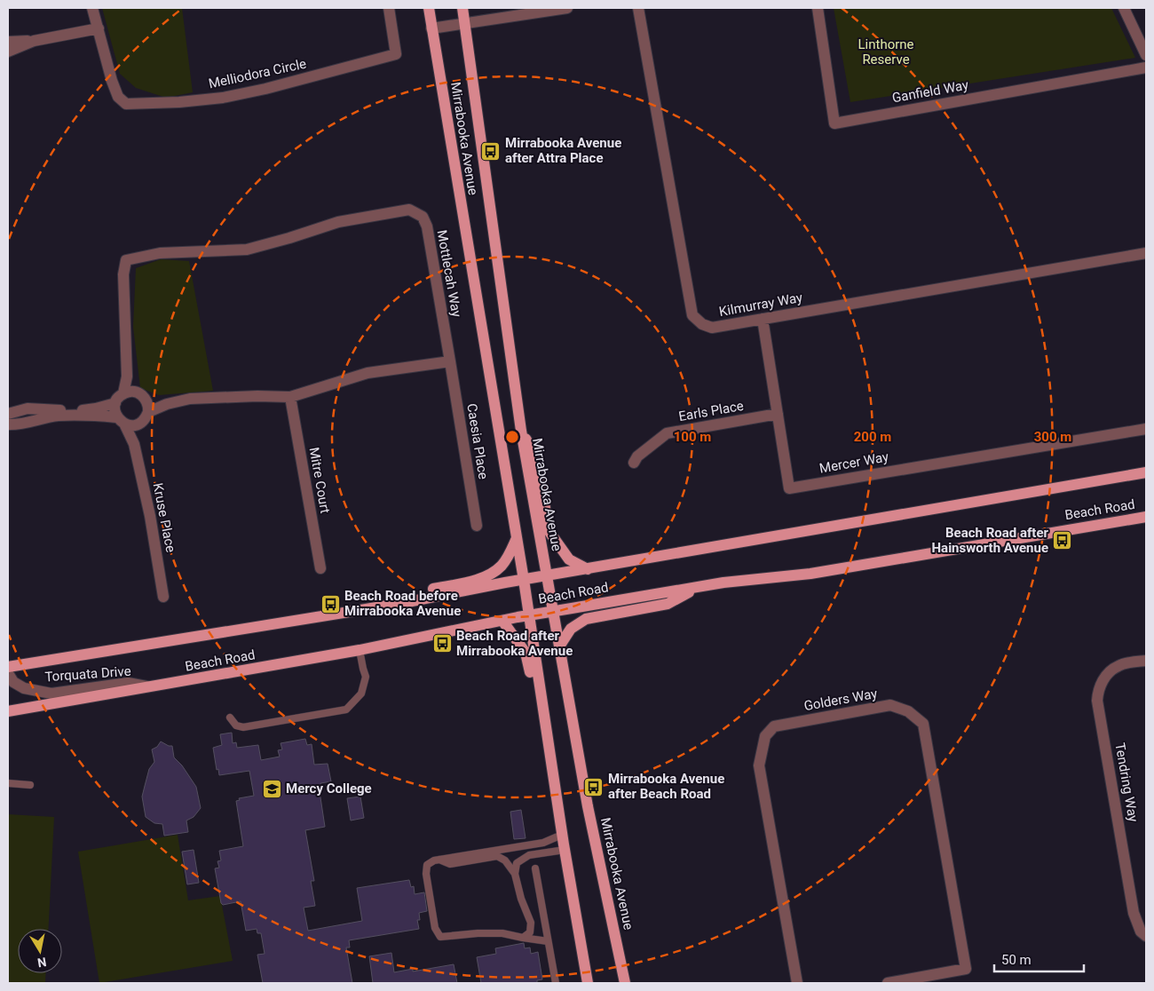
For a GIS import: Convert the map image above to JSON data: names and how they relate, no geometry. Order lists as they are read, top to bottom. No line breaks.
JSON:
{"streets":{"main road":["Mirrabooka Avenue","Beach Road"],"street":["Melliodora Circle","Ganfield Way","Mottlecah Way","Kilmurray Way","Earls Place","Caesia Place","Mercer Way","Mitre Court","Kruse Place","Torquata Drive","Golders Way","Tendring Way"]},"crossings":[["Mirrabooka Avenue","Beach Road"],["Mottlecah Way","Caesia Place"],["Mottlecah Way","Mitre Court"],["Mottlecah Way","Kruse Place"],["Kilmurray Way","Mercer Way"],["Earls Place","Mercer Way"],["Beach Road","Torquata Drive"]],"parks":["Linthorne Reserve"],"places":{"bus stop":["Mirrabooka Avenue after Attra Place","Beach Road after Hainsworth Avenue","Beach Road before Mirrabooka Avenue","Beach Road after Mirrabooka Avenue","Mirrabooka Avenue after Beach Road"],"school or university":["Mercy College"]},"scale_bar":"50 m","north":"bottom","rings":["100 m","200 m","300 m"]}
